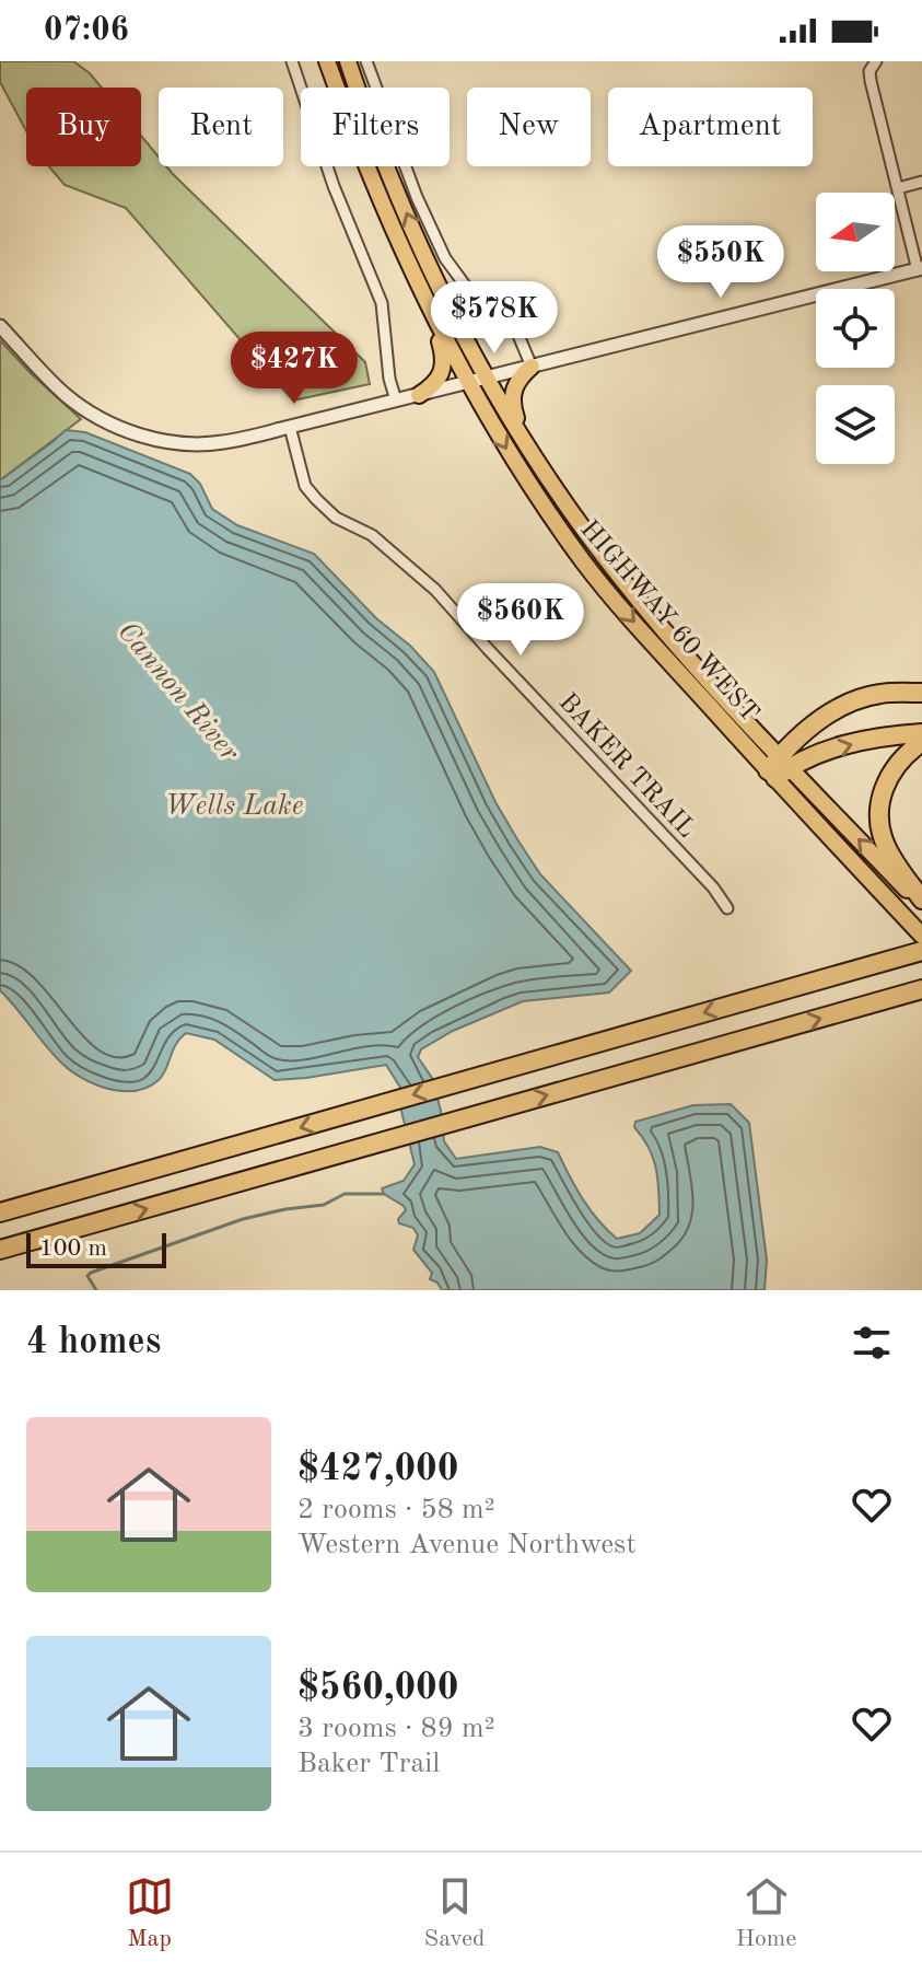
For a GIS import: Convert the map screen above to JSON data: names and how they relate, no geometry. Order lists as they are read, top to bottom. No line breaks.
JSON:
{"streets":{"main road":["HIGHWAY 60 WEST"],"street":["BAKER TRAIL"]},"water":["Cannon River","Wells Lake"],"scale_bar":"100 m","north":"left","page":{"status":"07:06","chip":["Buy","Rent","Filters","New","Apartment"],"price":["$550K","$578K","$427K","$560K"],"scale":"100 m","heading":"4 homes","list":[{"name":"$427,000","note":"2 rooms · 58 m² · Western Avenue Northwest"},{"name":"$560,000","note":"3 rooms · 89 m² · Baker Trail"}],"tabs":["Map","Saved","Home"]}}
